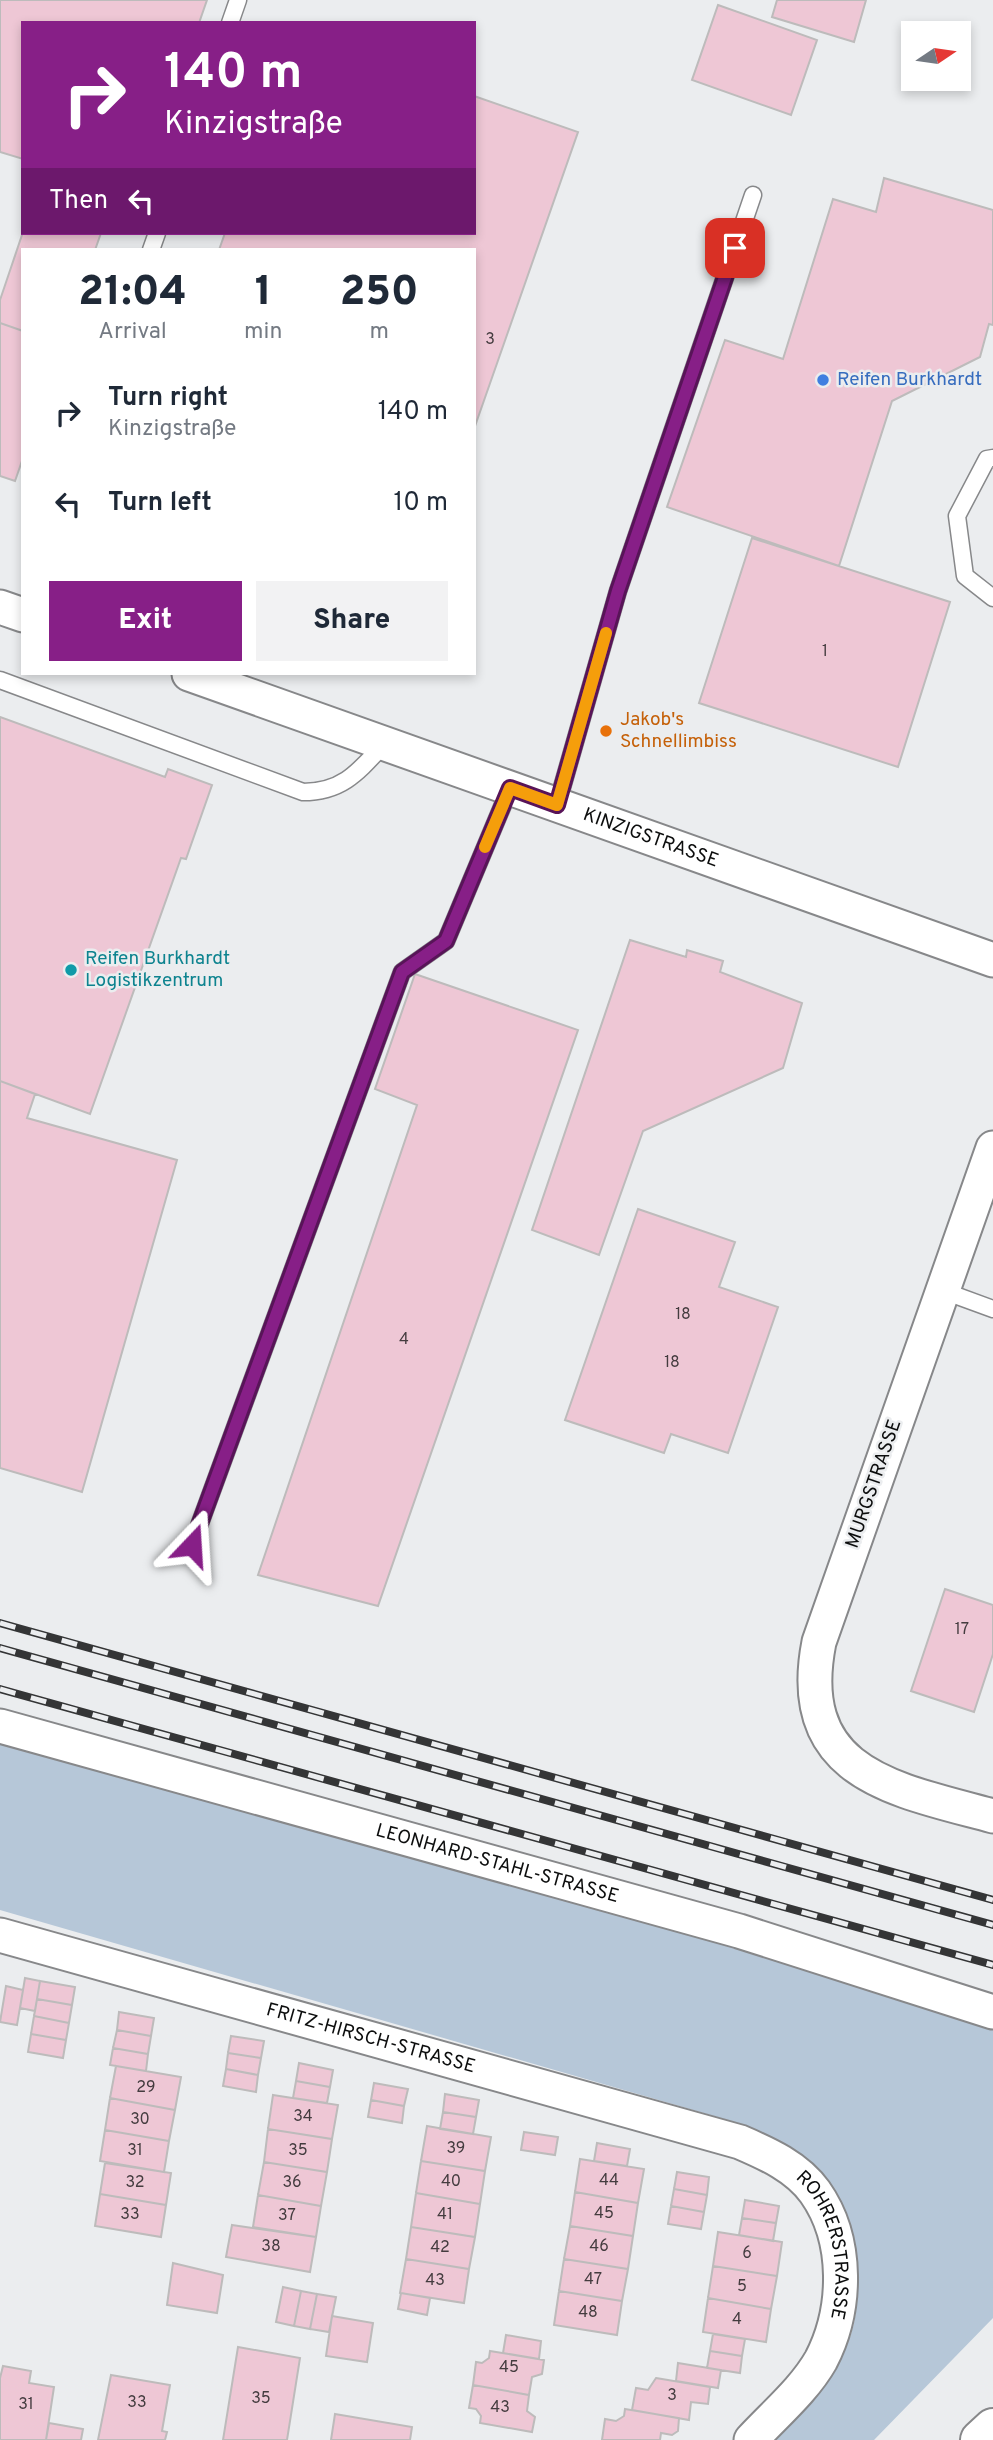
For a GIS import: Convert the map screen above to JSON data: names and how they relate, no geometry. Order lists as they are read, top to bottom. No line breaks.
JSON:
{"streets":{"street":["KINZIGSTRASSE","MURGSTRASSE","LEONHARD-STAHL-STRASSE","FRITZ-HIRSCH-STRASSE","ROHRERSTRASSE"]},"crossings":[["FRITZ-HIRSCH-STRASSE","ROHRERSTRASSE"]],"places":["Reifen Burkhardt","Jakob's Schnellimbiss","Reifen Burkhardt Logistikzentrum"],"house_numbers":["3","1","18","4","18","17","29","34","30","39","31","35","44","40","32","36","45","33","41","37","38","46","42","6","47","43","5","48","4","45","3","35","33","31","43"],"north":"right","page":{"turn":["140 m","Kinzigstraße"],"then":"Then","eta":["21:04","Arrival","1","min","250","m"],"list":[{"name":"Turn right","note":"Kinzigstraße","value":"140 m"},{"name":"Turn left","value":"10 m"}],"buttons":["Exit","Share"]}}
